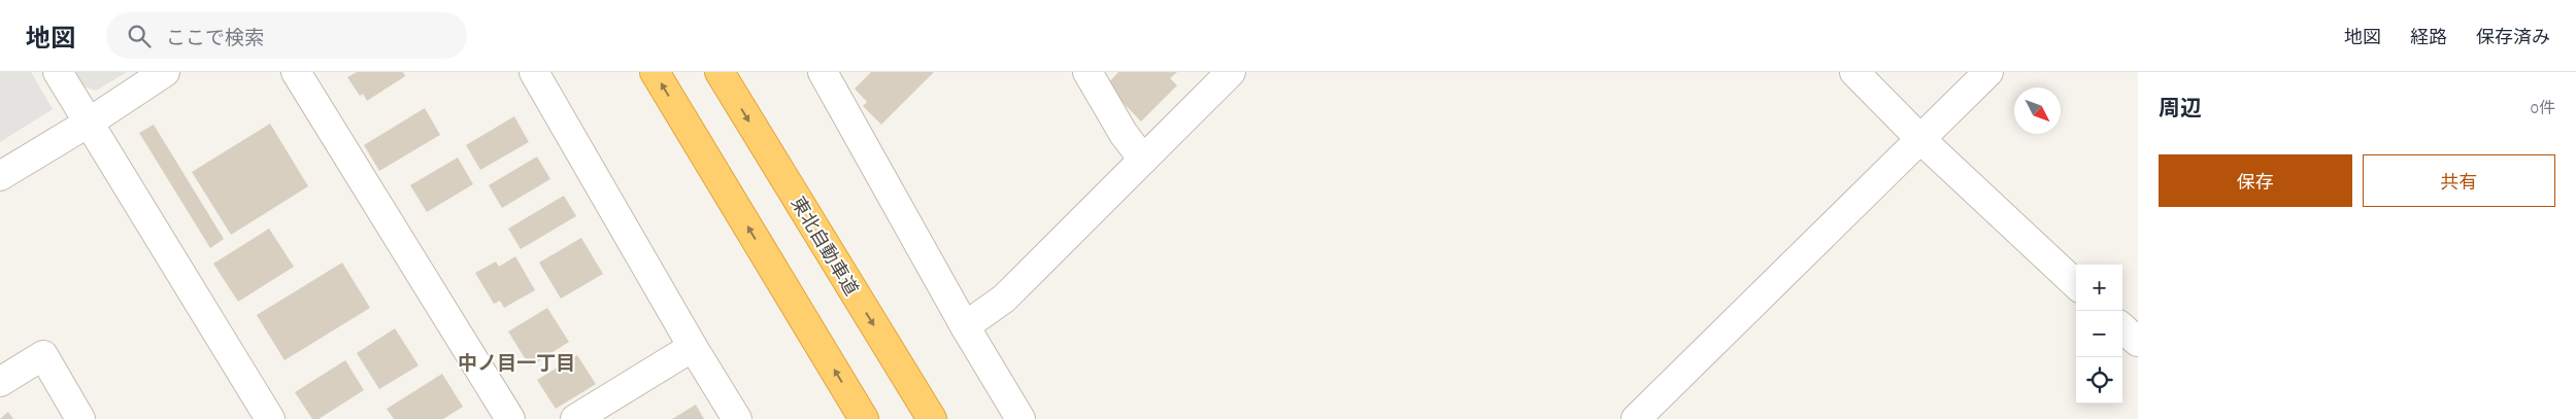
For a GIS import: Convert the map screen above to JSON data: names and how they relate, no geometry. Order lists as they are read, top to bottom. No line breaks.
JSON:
{"streets":{"highway":["東北自動車道"]},"districts":["中ノ目一丁目"],"north":"bottom right","page":{"header":"地図","search":"ここで検索","nav":["地図","経路","保存済み"],"heading":["周辺","0件"],"buttons":["保存","共有"],"map_buttons":["+","−"]}}
